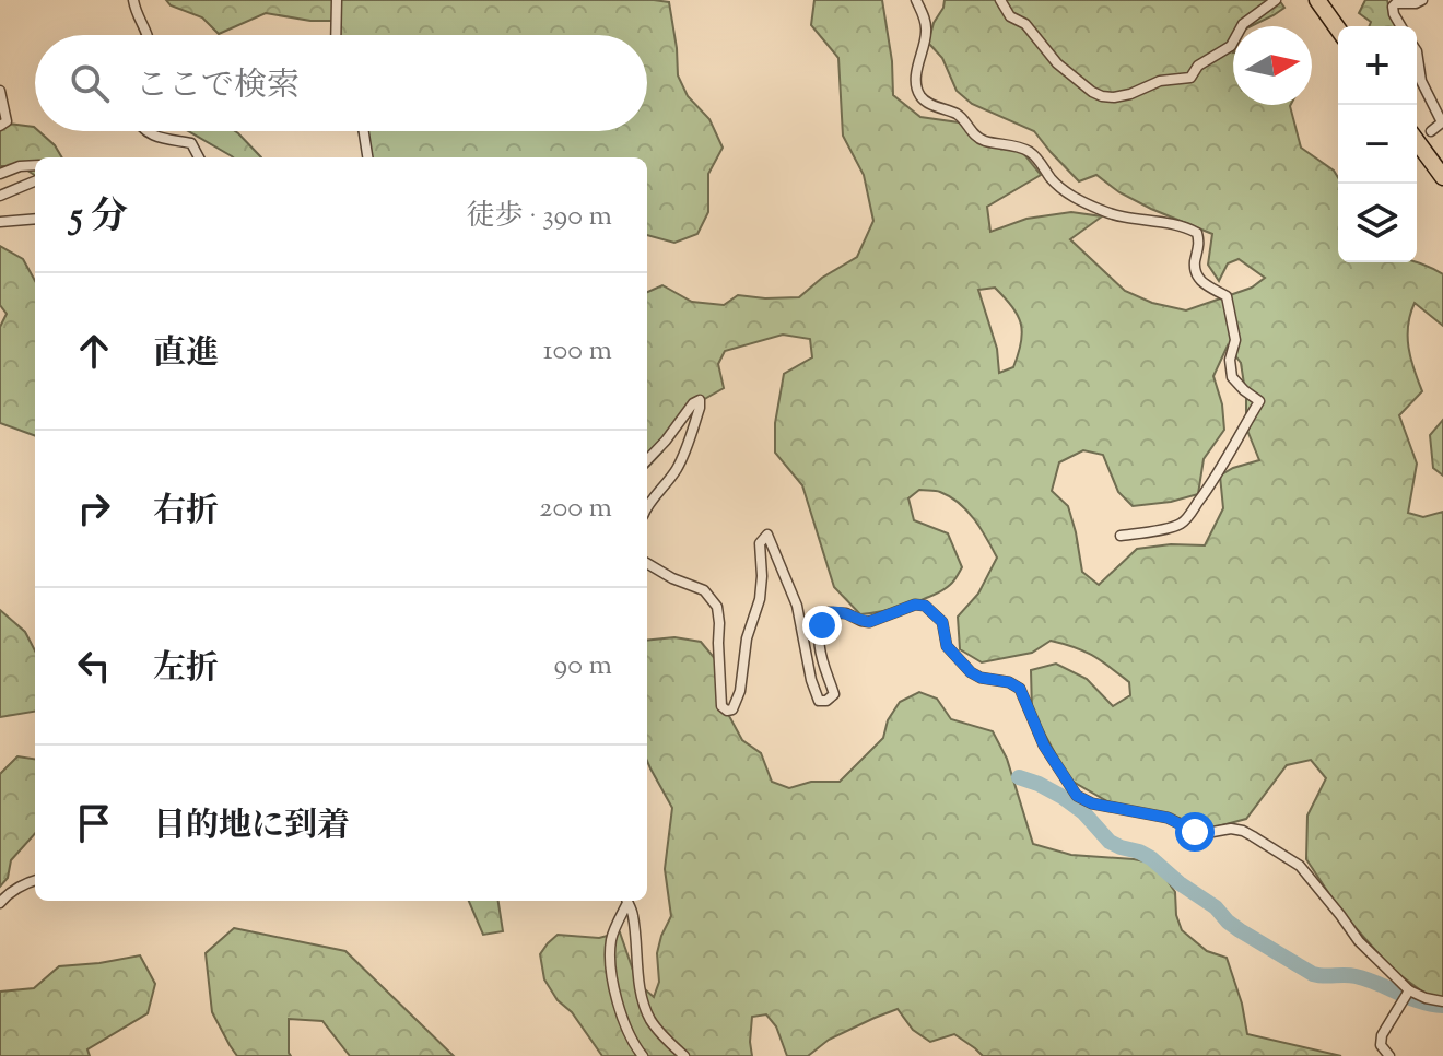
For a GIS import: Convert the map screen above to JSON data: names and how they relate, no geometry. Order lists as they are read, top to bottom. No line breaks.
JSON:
{"north":"right","page":{"map_buttons":["+","−"],"search":"ここで検索","heading":["5 分","徒歩 · 390 m"],"list":[["直進","100 m"],["右折","200 m"],["左折","90 m"],"目的地に到着"]}}
